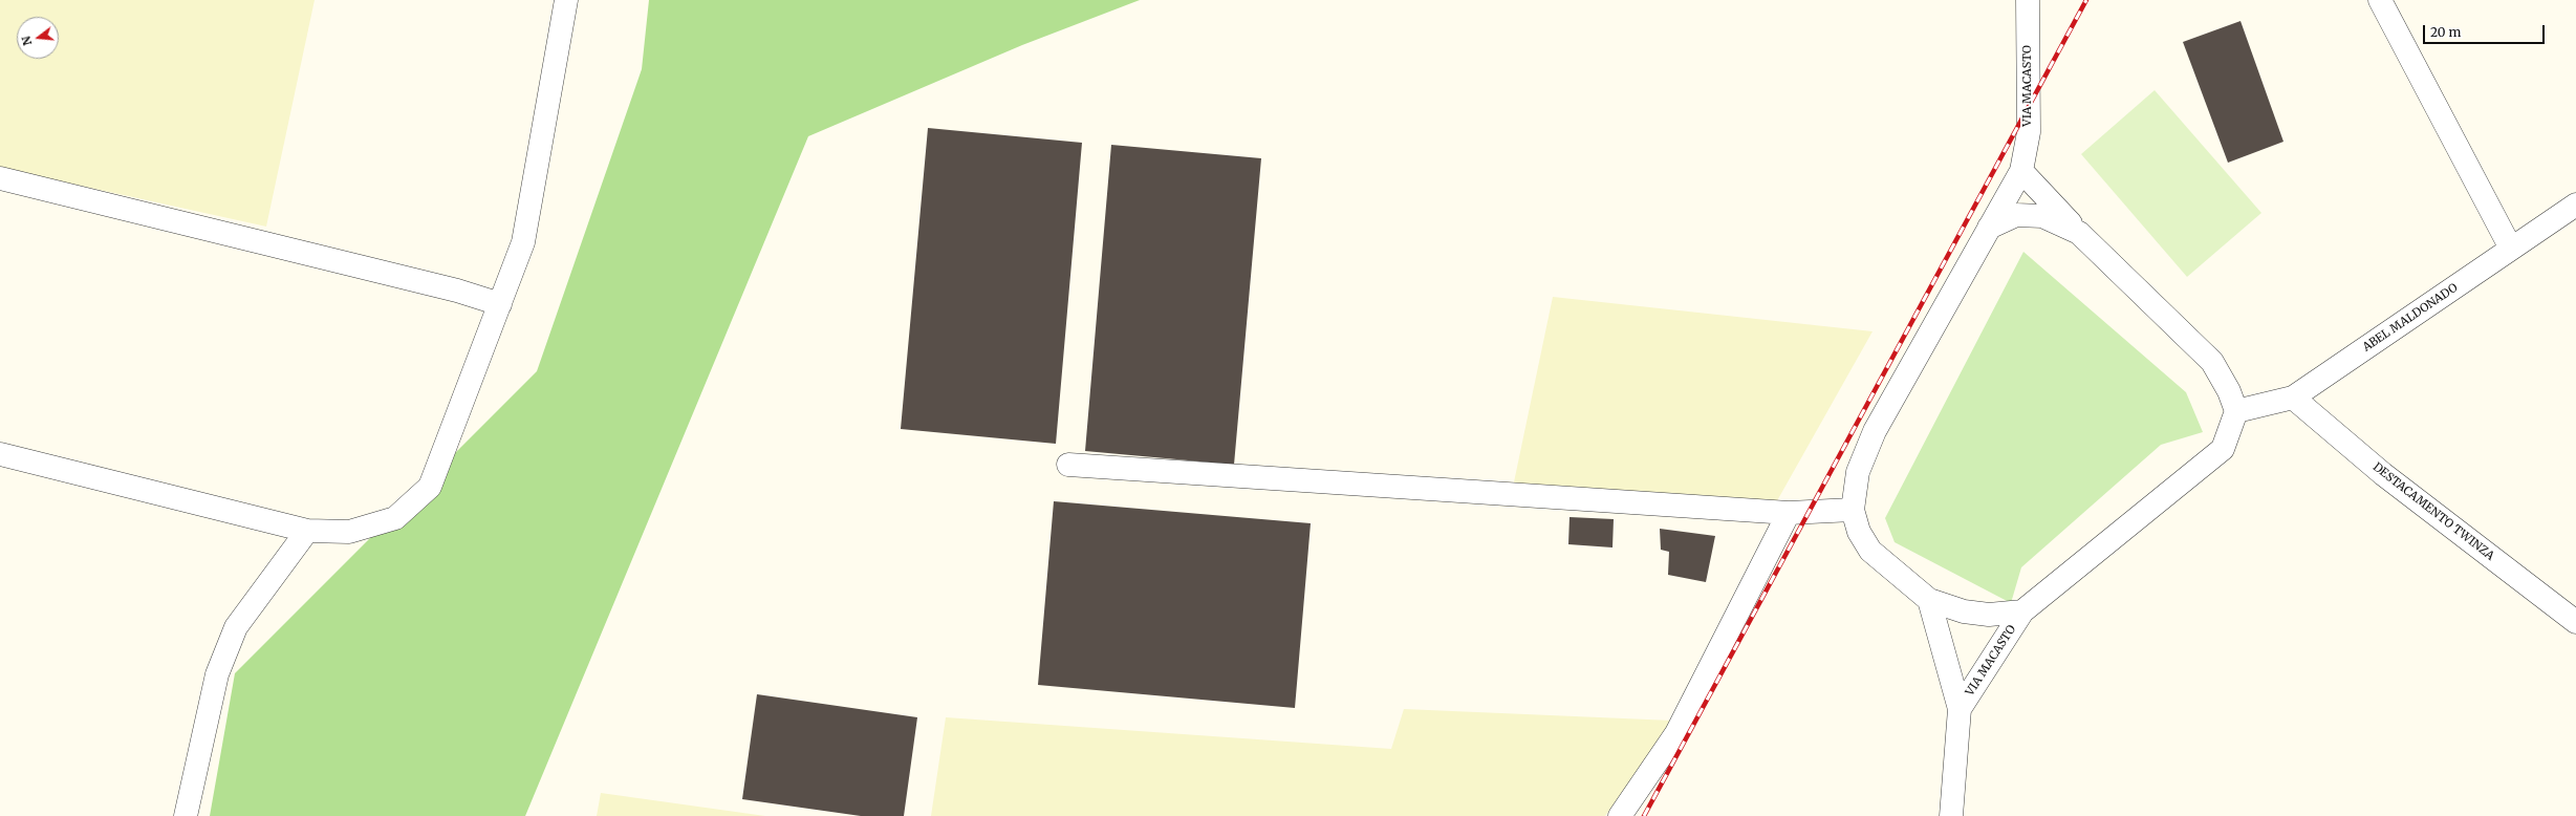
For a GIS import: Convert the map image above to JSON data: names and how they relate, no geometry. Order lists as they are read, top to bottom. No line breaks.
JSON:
{"streets":{"street":["VIA MACASTO","ABEL MALDONADO","DESTACAMENTO TWINZA"]},"crossings":[["VIA MACASTO","ABEL MALDONADO"],["ABEL MALDONADO","DESTACAMENTO TWINZA"]],"scale_bar":"20 m","north":"left"}
